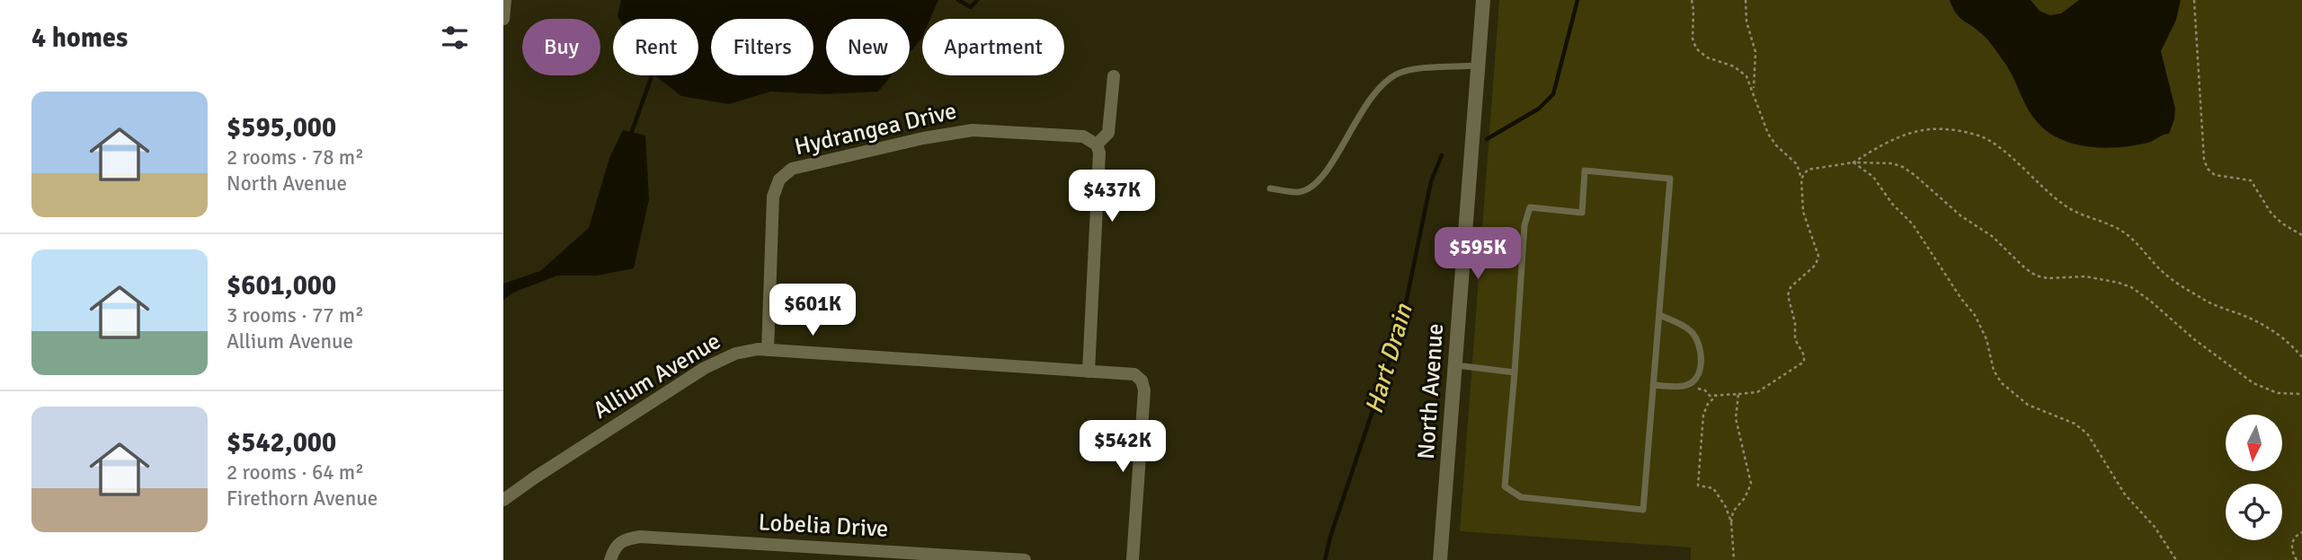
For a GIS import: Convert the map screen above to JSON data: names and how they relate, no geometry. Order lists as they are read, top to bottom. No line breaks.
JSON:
{"streets":{"street":["Hydrangea Drive","Allium Avenue","North Avenue","Lobelia Drive"]},"crossings":[["Hydrangea Drive","Allium Avenue"]],"water":["Hart Drain"],"north":"bottom","page":{"heading":"4 homes","chip":["Buy","Rent","Filters","New","Apartment"],"list":[{"name":"$595,000","note":"2 rooms · 78 m² · North Avenue"},{"name":"$601,000","note":"3 rooms · 77 m² · Allium Avenue"},{"name":"$542,000","note":"2 rooms · 64 m² · Firethorn Avenue"}],"price":["$437K","$595K","$601K","$542K"]}}
